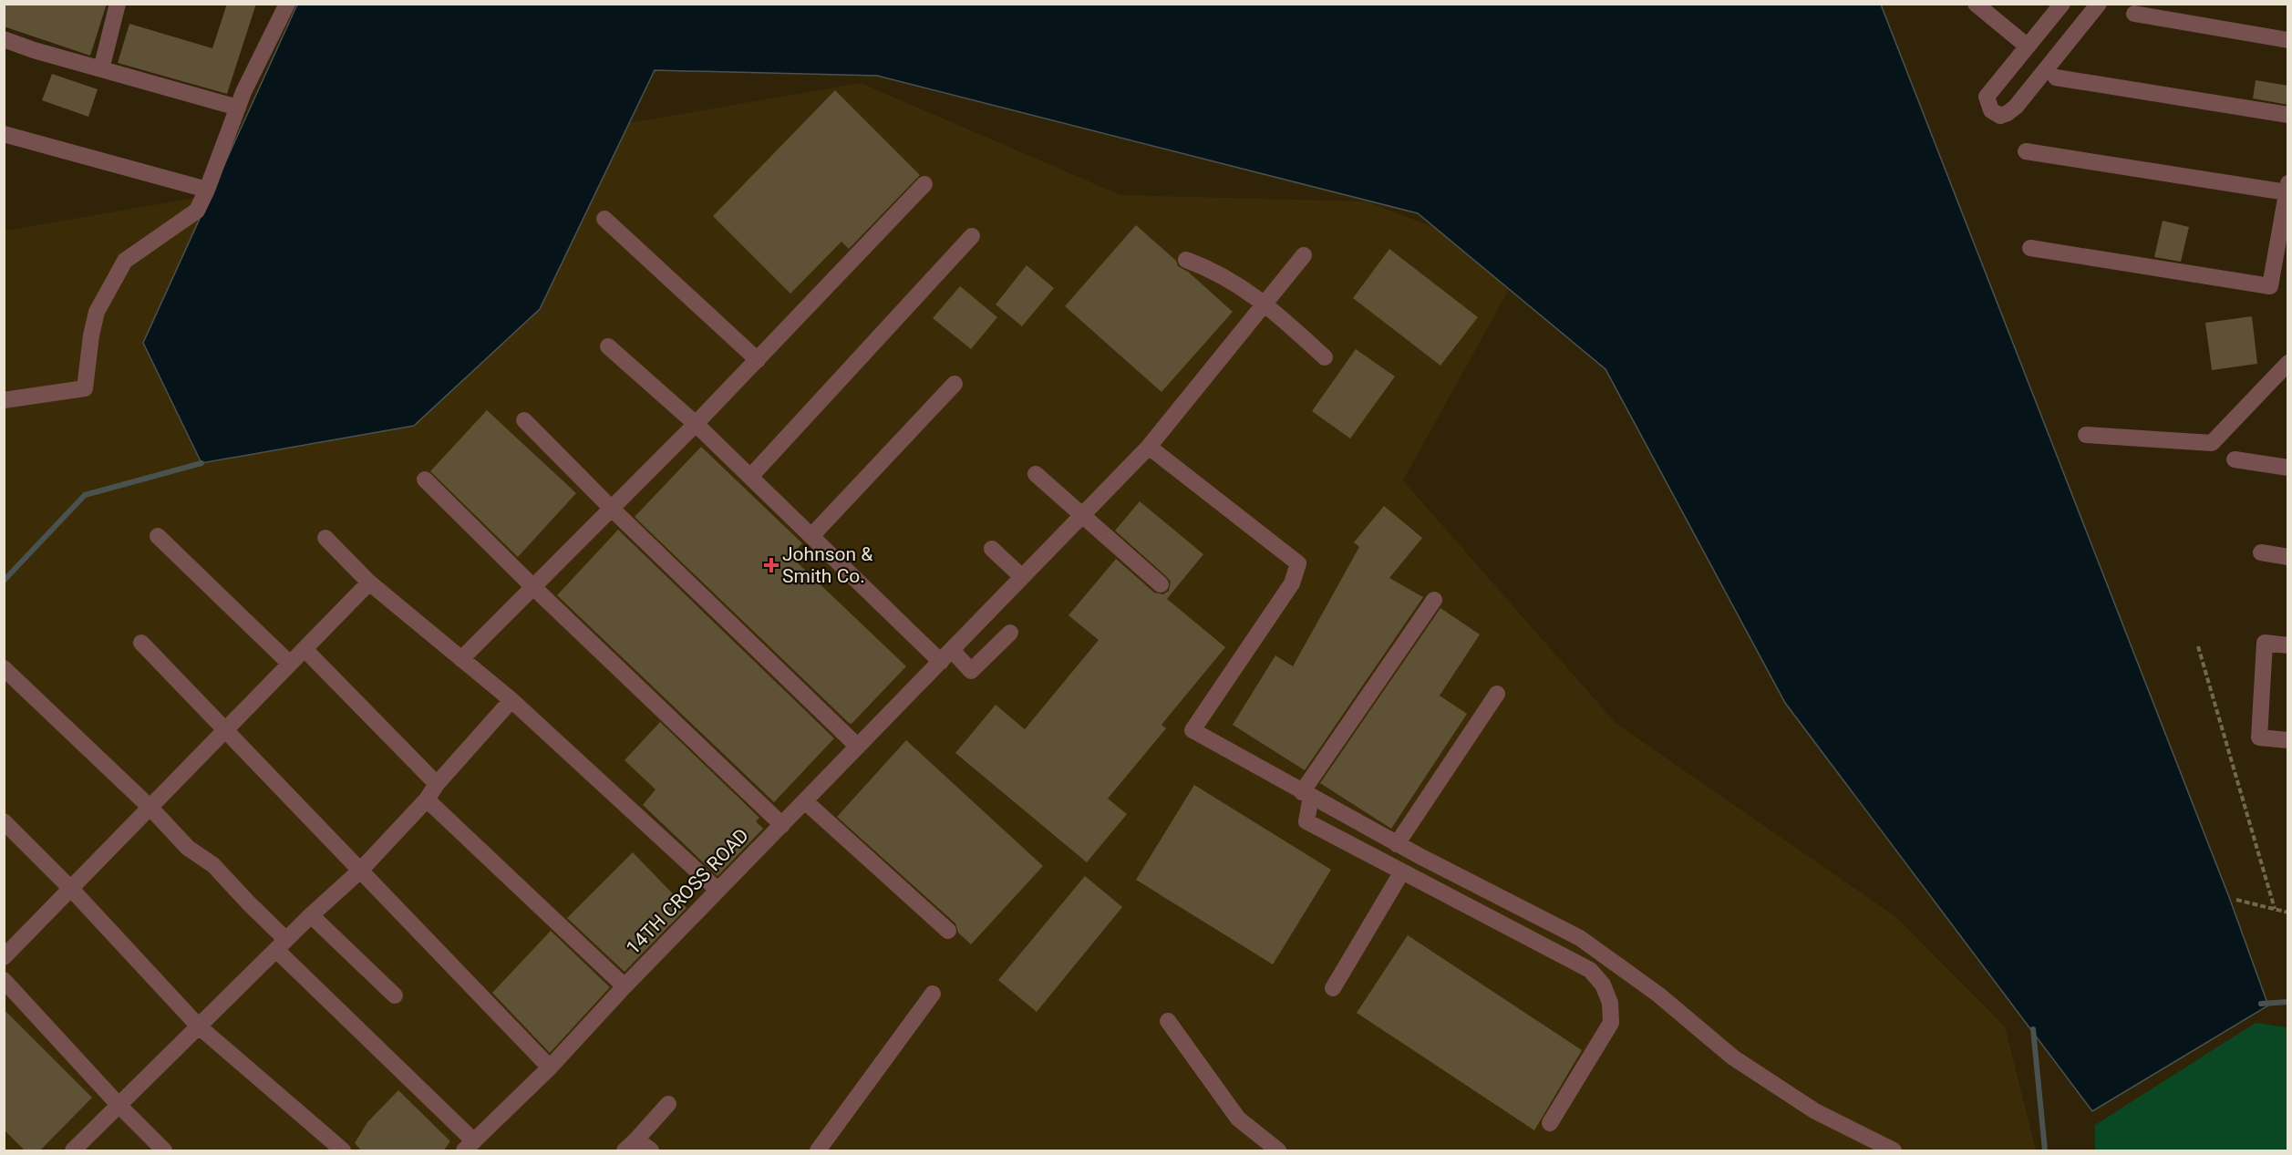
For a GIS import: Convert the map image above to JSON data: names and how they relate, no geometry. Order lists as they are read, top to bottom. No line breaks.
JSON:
{"streets":{"street":["14TH CROSS ROAD"]},"places":{"health":["Johnson & Smith Co."]}}
